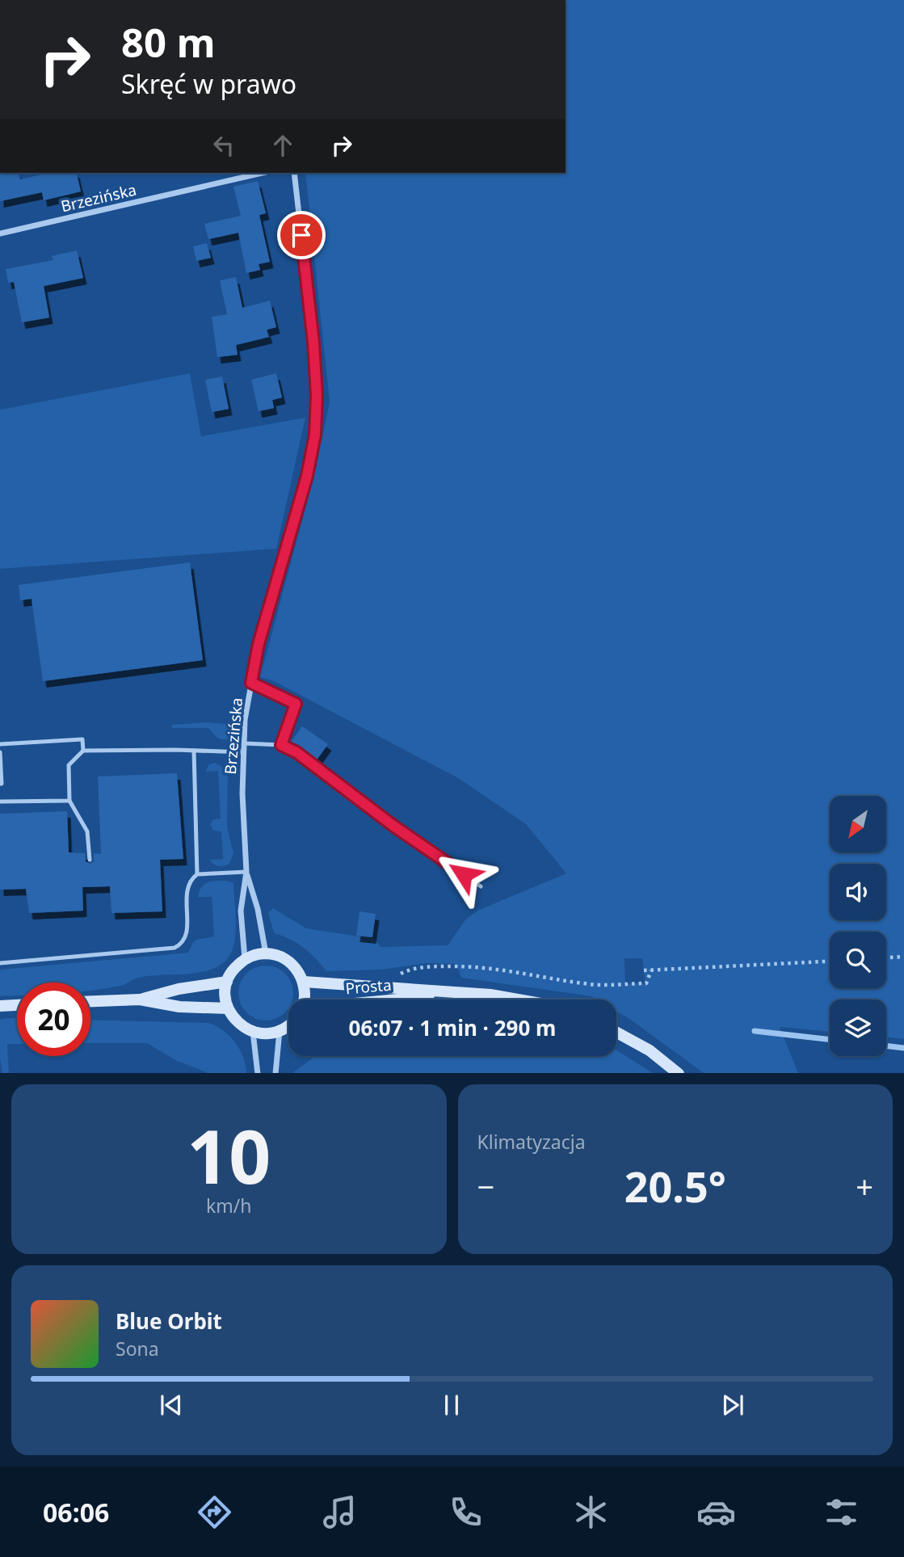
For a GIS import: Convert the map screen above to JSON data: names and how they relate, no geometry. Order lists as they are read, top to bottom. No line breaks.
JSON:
{"streets":{"main road":["Prosta"],"street":["Brzezińska"]},"north":"bottom left","page":{"turn":["80 m","Skręć w prawo"],"limit":"20","trip":"06:07 · 1 min · 290 m","tile":[["10","km/h"],"Klimatyzacja"],"heat":["−","20.5°","+"],"song":["Blue Orbit","Sona"],"tabs":"06:06"}}
